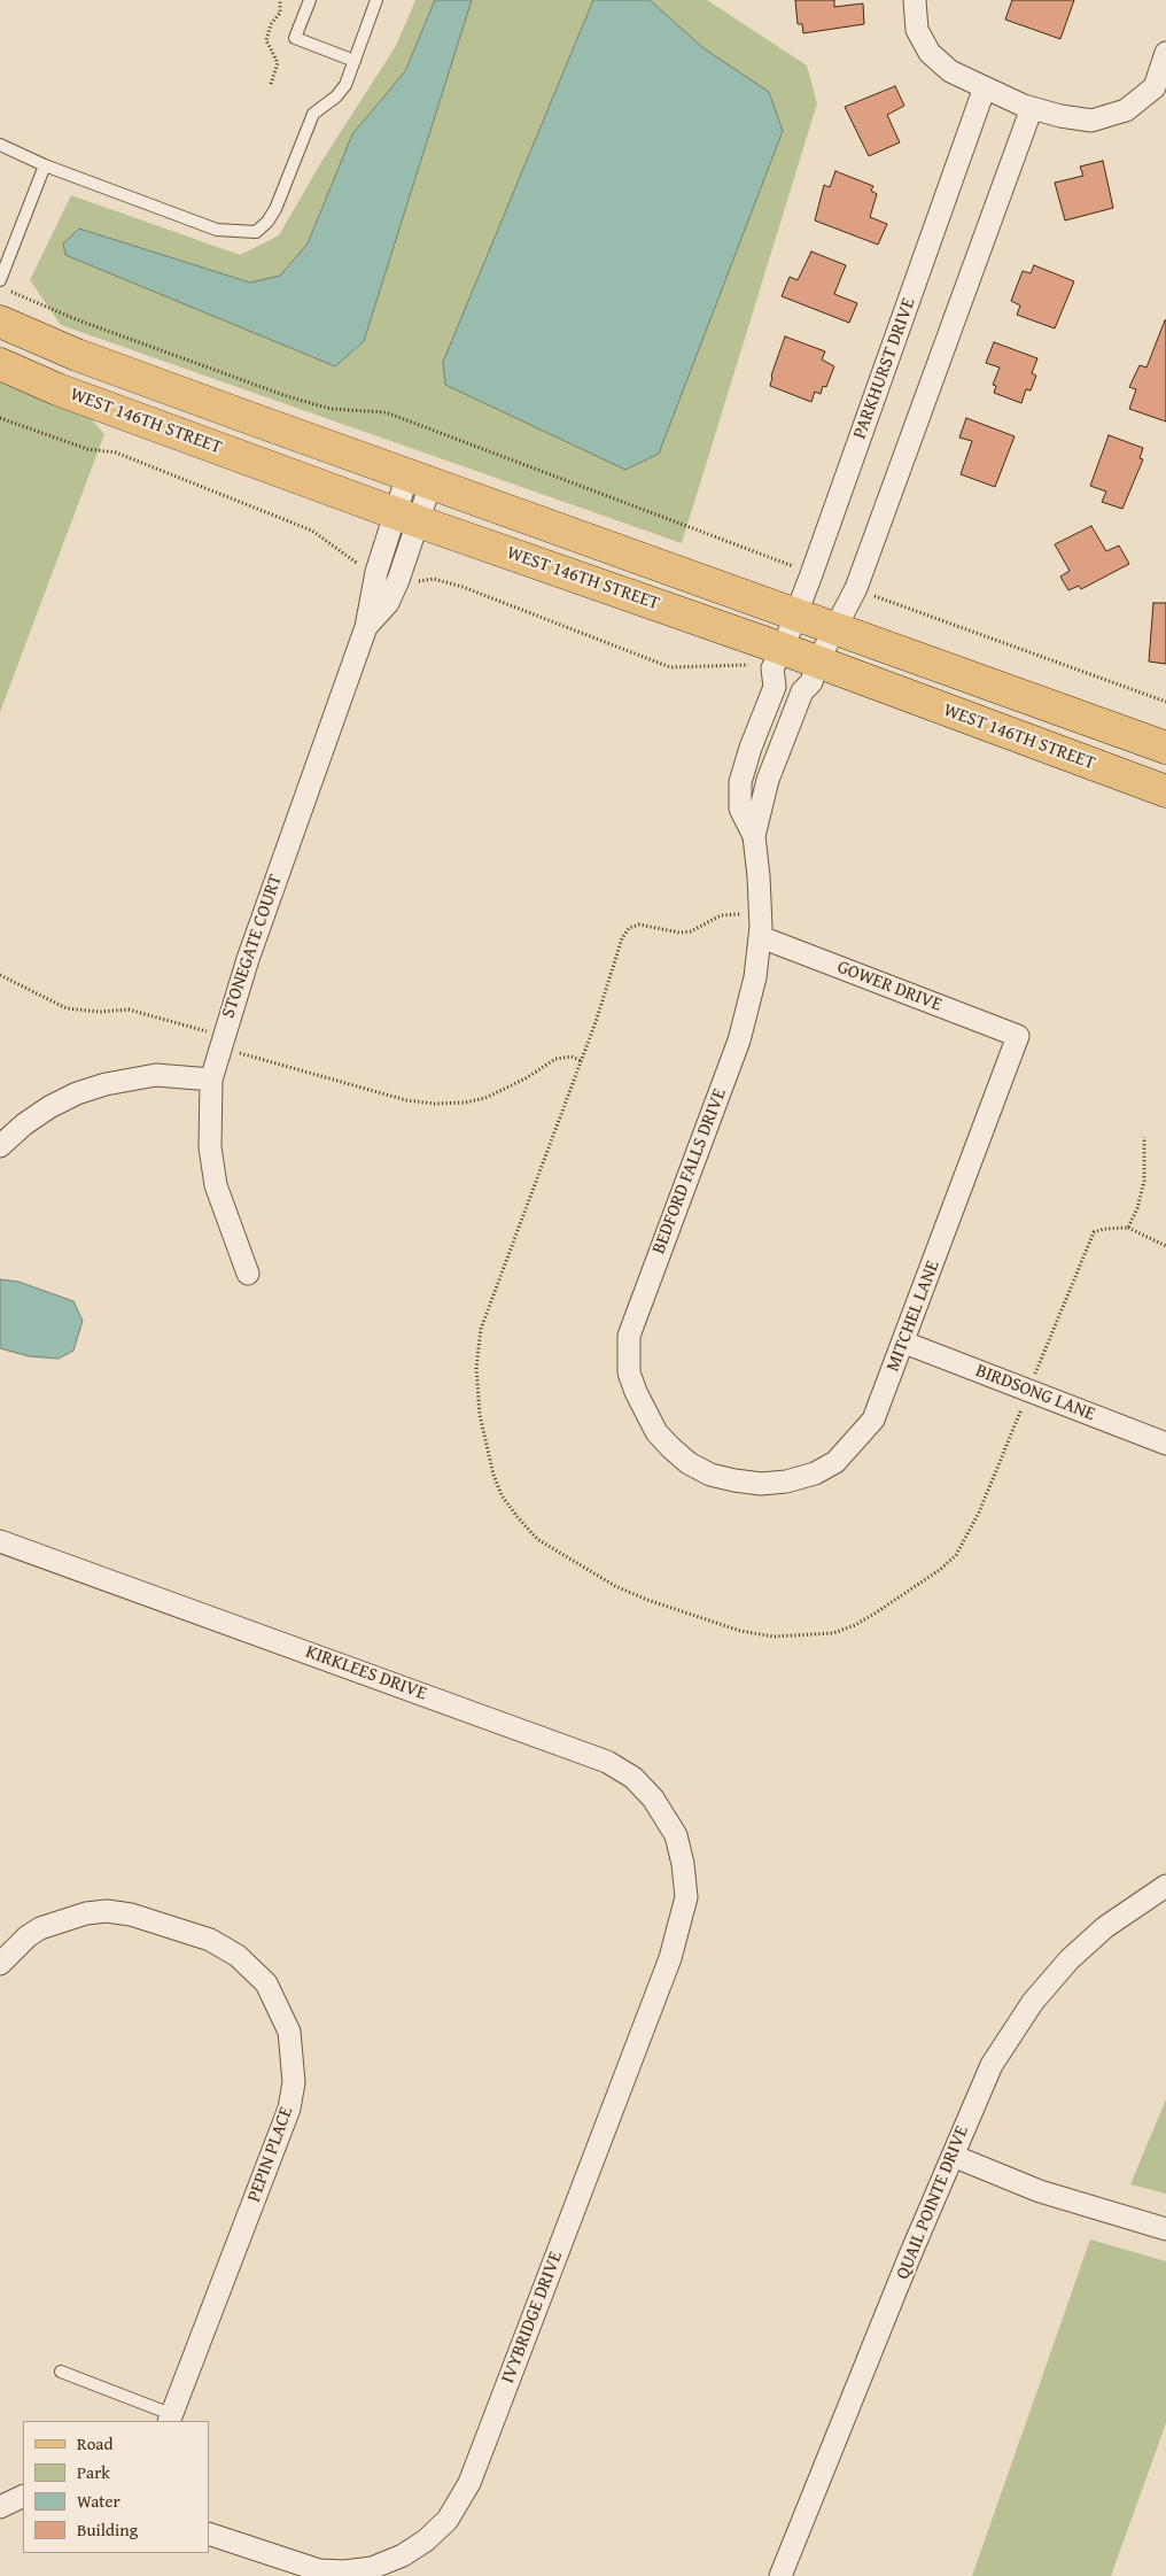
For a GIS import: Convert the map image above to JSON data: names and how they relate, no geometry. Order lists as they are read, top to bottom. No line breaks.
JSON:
{"streets":{"main road":["WEST 146TH STREET"],"street":["PARKHURST DRIVE","STONEGATE COURT","GOWER DRIVE","BEDFORD FALLS DRIVE","MITCHEL LANE","BIRDSONG LANE","KIRKLEES DRIVE","PEPIN PLACE","QUAIL POINTE DRIVE","IVYBRIDGE DRIVE"]},"crossings":[["PARKHURST DRIVE","WEST 146TH STREET"],["PARKHURST DRIVE","BEDFORD FALLS DRIVE"],["WEST 146TH STREET","STONEGATE COURT"],["WEST 146TH STREET","BEDFORD FALLS DRIVE"],["GOWER DRIVE","BEDFORD FALLS DRIVE"],["GOWER DRIVE","MITCHEL LANE"],["BEDFORD FALLS DRIVE","MITCHEL LANE"],["MITCHEL LANE","BIRDSONG LANE"],["KIRKLEES DRIVE","IVYBRIDGE DRIVE"]],"legend":["Road","Park","Water","Building"]}
